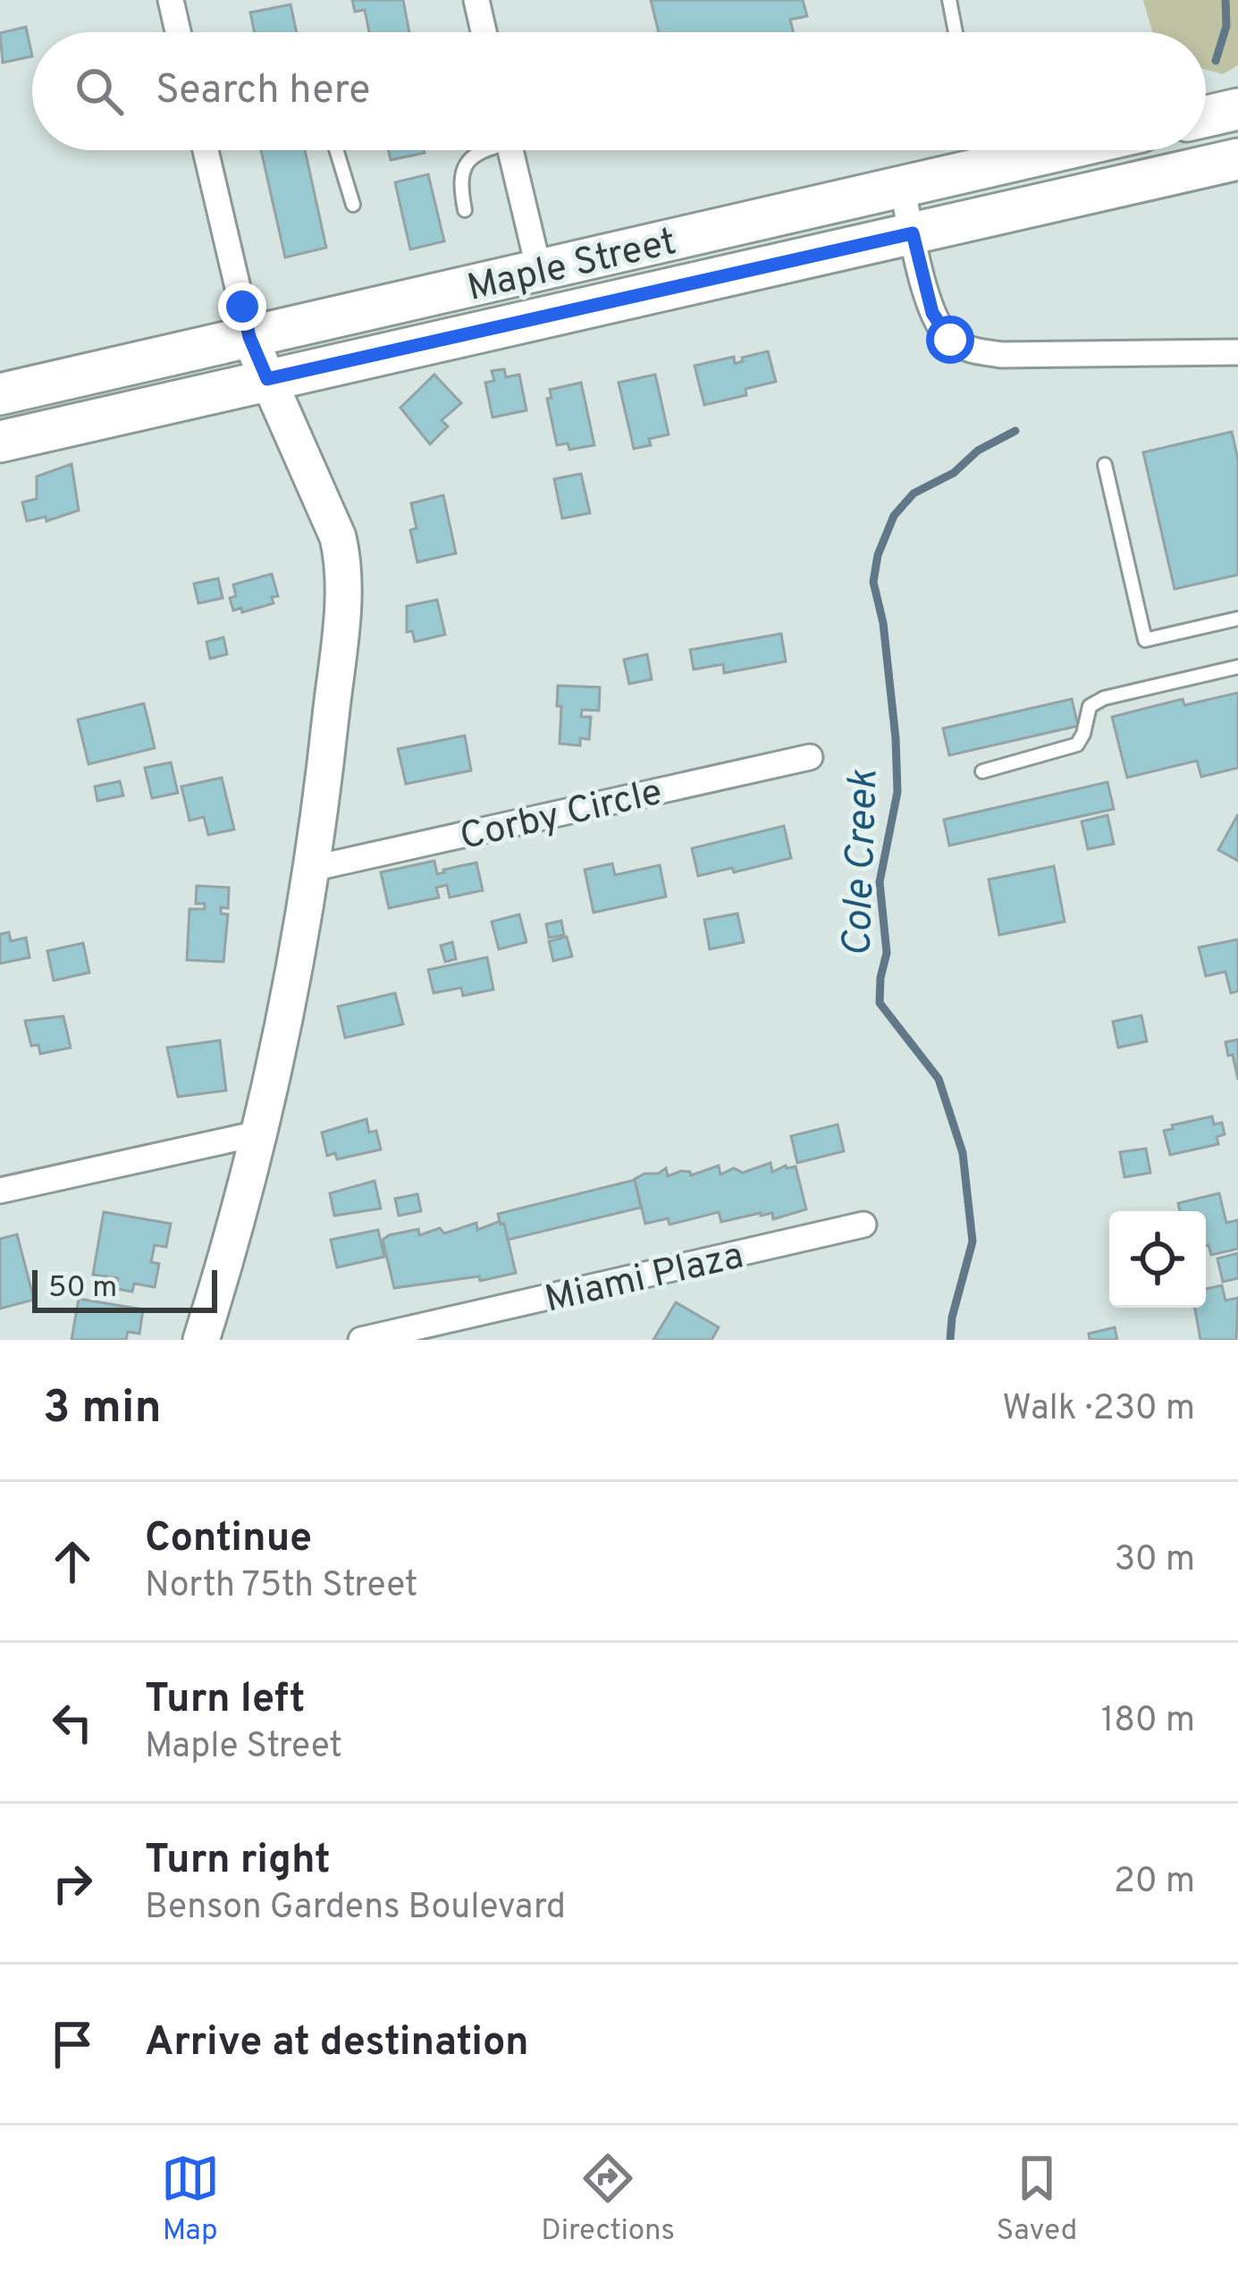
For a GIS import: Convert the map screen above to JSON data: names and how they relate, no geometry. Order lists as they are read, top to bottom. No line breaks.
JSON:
{"streets":{"main road":["Maple Street"],"street":["Corby Circle","Miami Plaza"]},"water":["Cole Creek"],"scale_bar":"50 m","page":{"search":"Search here","scale":"50 m","heading":["3 min","Walk · 230 m"],"list":[["Continue","North 75th Street","30 m"],["Turn left","Maple Street","180 m"],["Turn right","Benson Gardens Boulevard","20 m"],"Arrive at destination"],"nav":["Map","Directions","Saved"]}}
